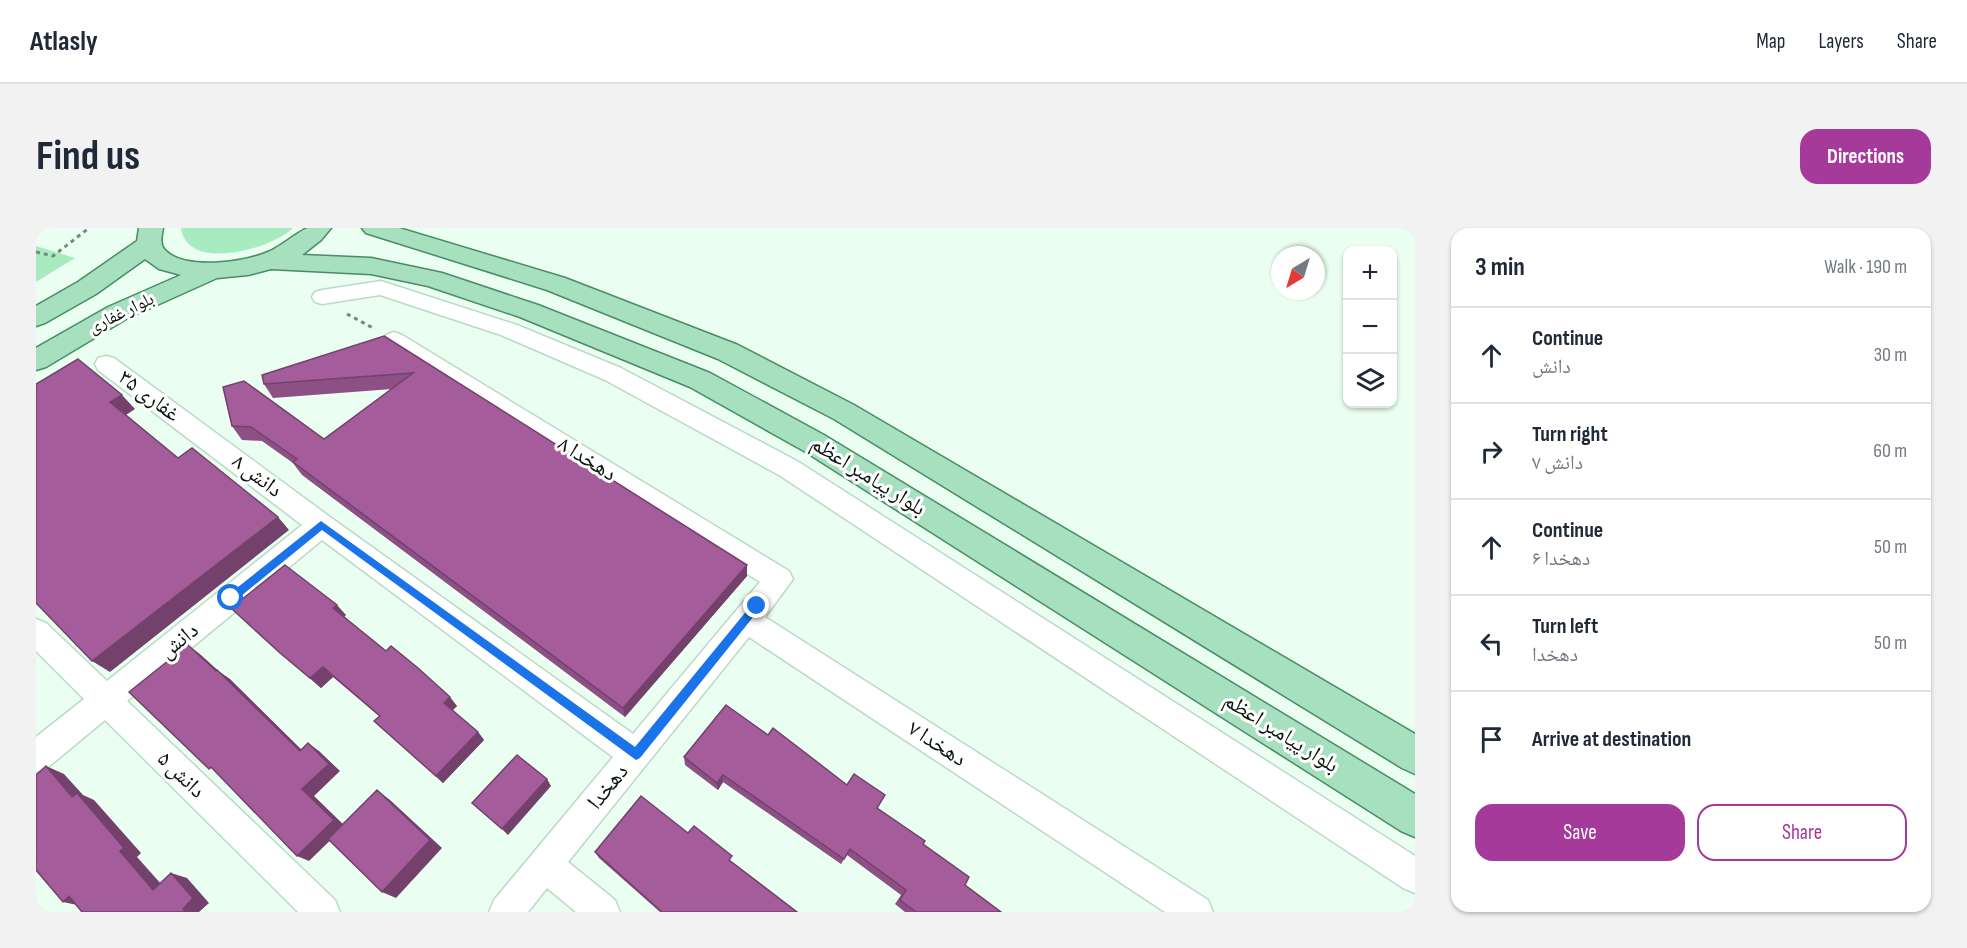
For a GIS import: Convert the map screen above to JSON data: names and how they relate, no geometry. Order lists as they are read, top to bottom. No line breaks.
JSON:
{"streets":{"main road":["بلوار غفاری","بلوار پیامبر اعظم"],"street":["غفاری ۳۵","دهخدا ۸","دانش ۸","دانش","دهخدا ۷","دانش ۵","دهخدا"]},"crossings":[["غفاری ۳۵","دانش ۸"],["دهخدا ۸","دهخدا"],["دانش ۸","دانش"],["دانش ۸","دهخدا"],["دانش","دانش ۵"],["دهخدا ۷","دهخدا"]],"north":"bottom left","page":{"header":"Atlasly","nav":["Map","Layers","Share"],"buttons":["Directions",["Save","Share"]],"title":"Find us","heading":["3 min","Walk · 190 m"],"map_buttons":["+","−"],"list":[["Continue","دانش","30 m"],["Turn right","دانش ۷","60 m"],["Continue","دهخدا ۶","50 m"],["Turn left","دهخدا","50 m"],"Arrive at destination"]}}
